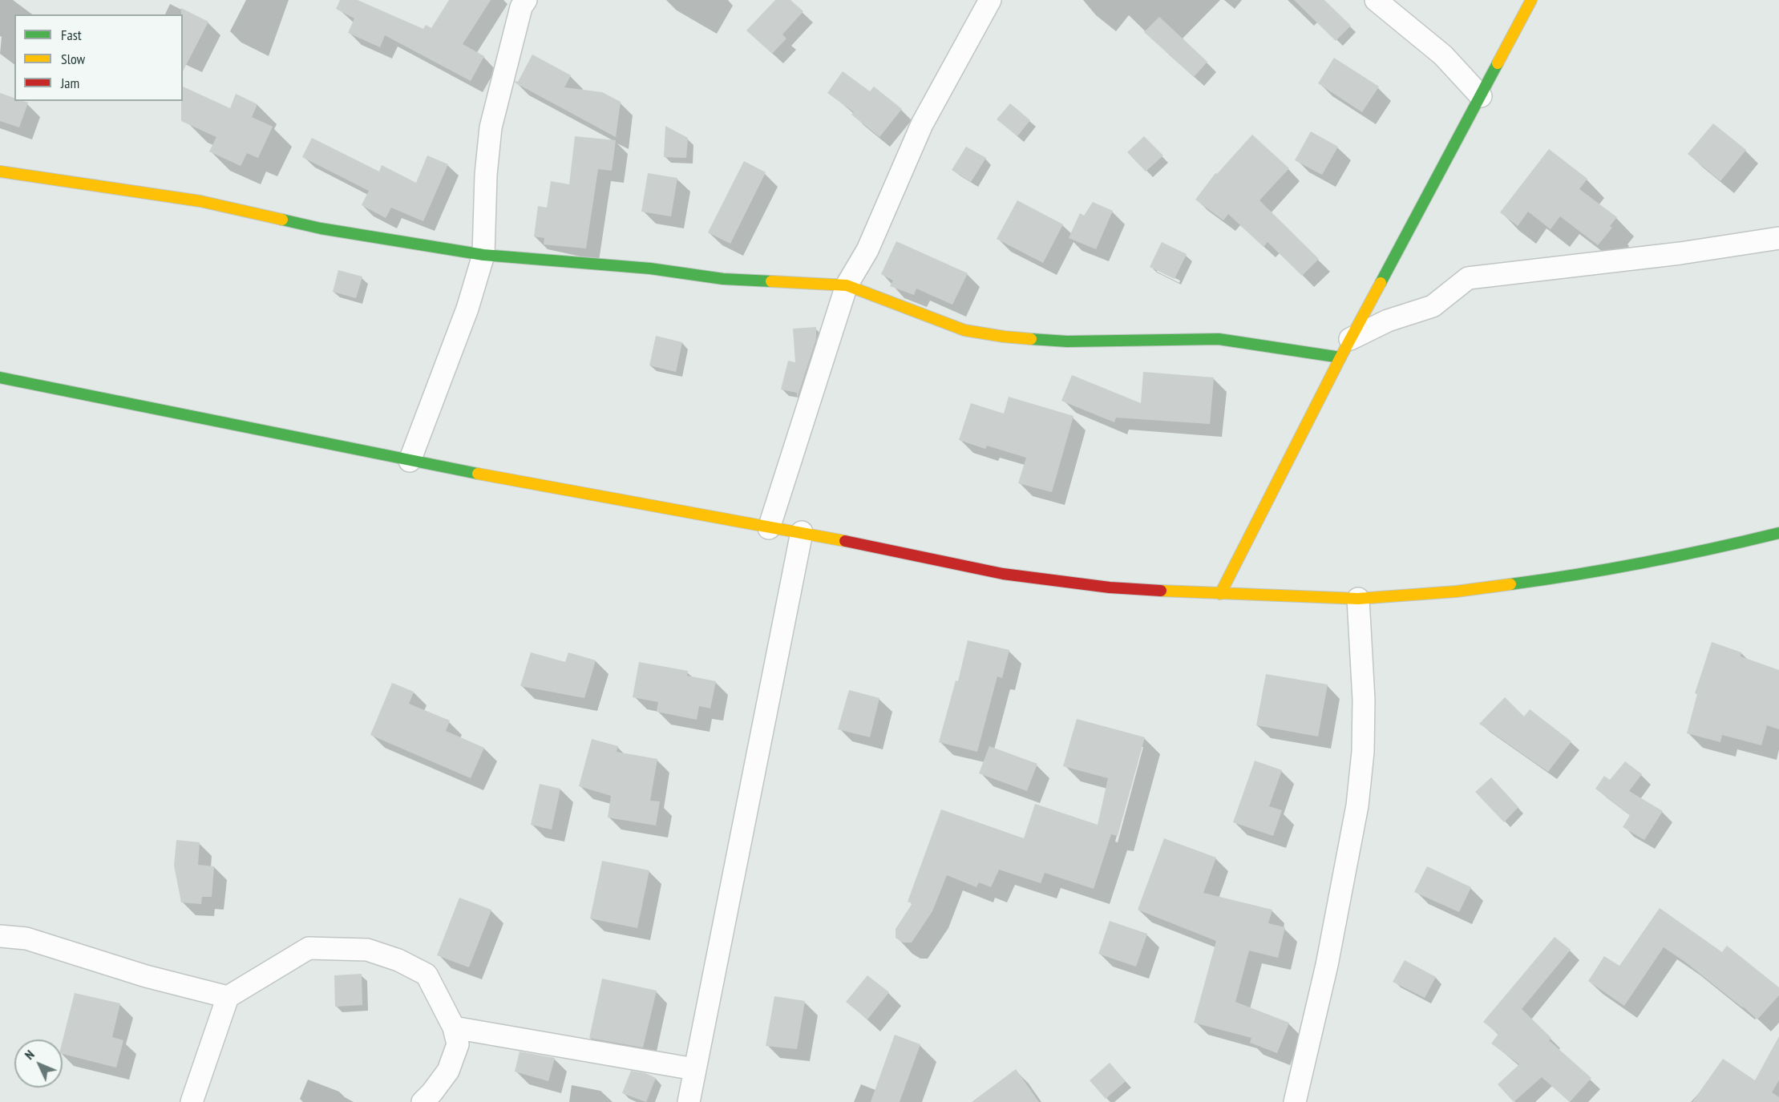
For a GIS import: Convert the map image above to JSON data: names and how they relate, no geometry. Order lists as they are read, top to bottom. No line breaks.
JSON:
{"legend":["Fast","Slow","Jam"],"north":"top left"}
